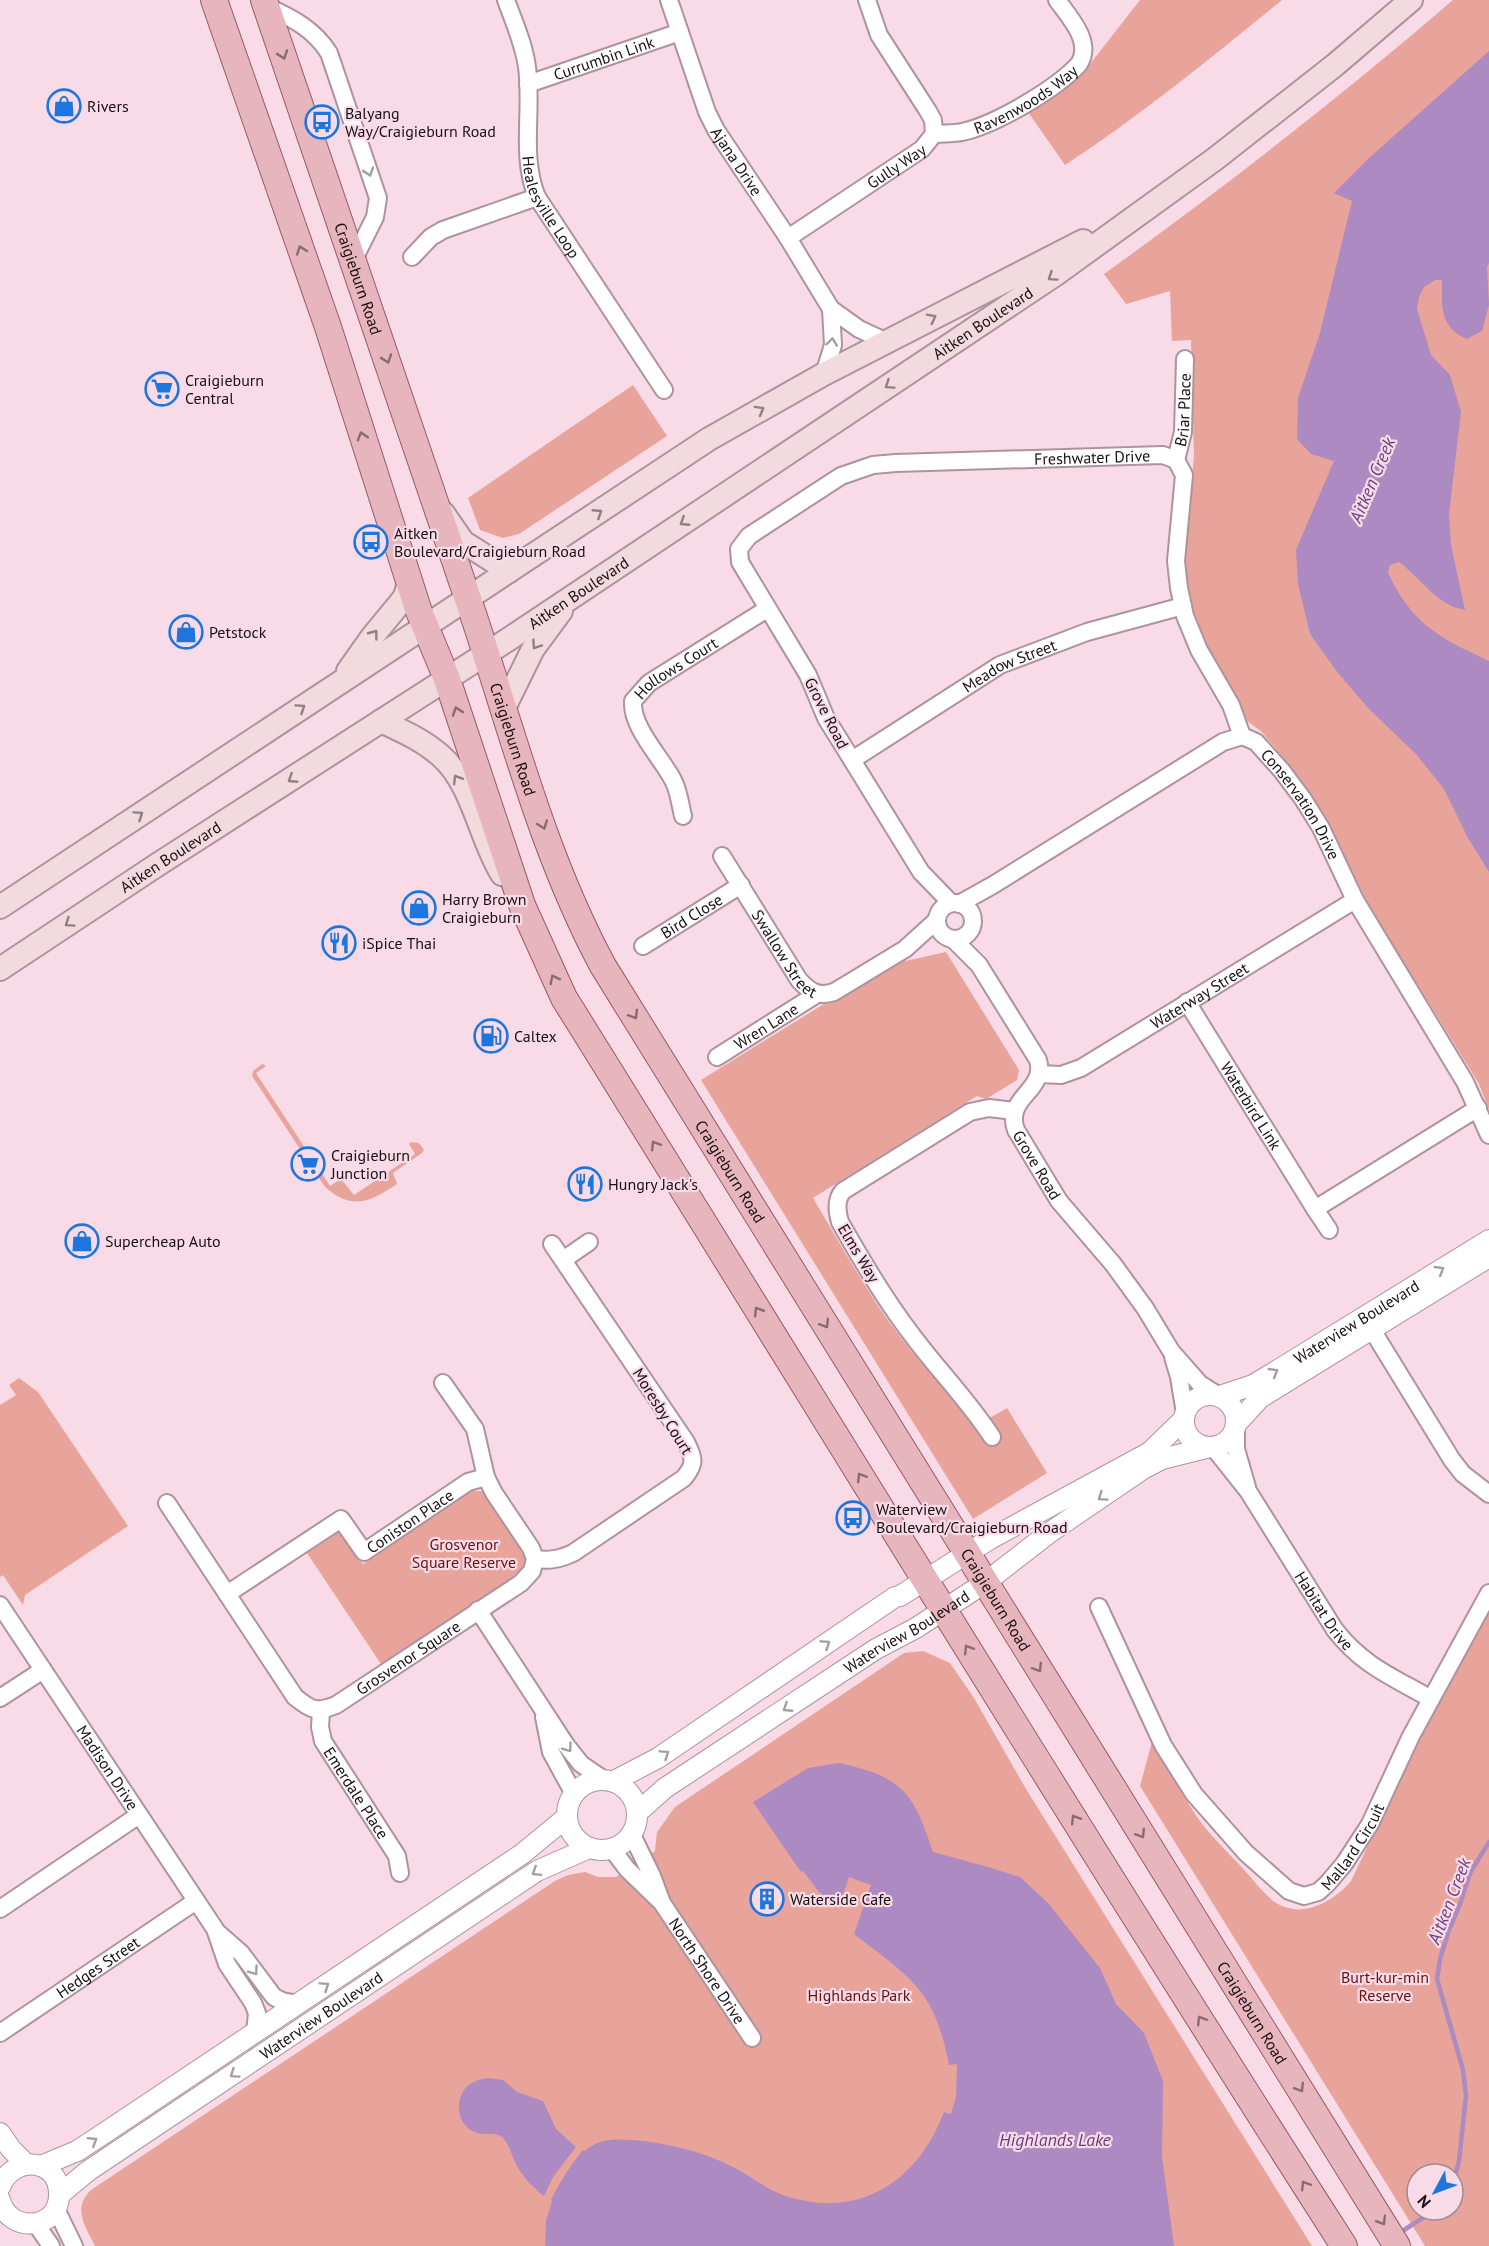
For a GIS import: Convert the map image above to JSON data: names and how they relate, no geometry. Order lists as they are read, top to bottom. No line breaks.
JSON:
{"streets":{"main road":["Craigieburn Road","Aitken Boulevard"],"street":["Currumbin Link","Ravenwoods Way","Ajana Drive","Gully Way","Healesville Loop","Briar Place","Freshwater Drive","Meadow Street","Hollows Court","Grove Road","Conservation Drive","Bird Close","Swallow Street","Waterway Street","Wren Lane","Waterbird Link","Elms Way","Waterview Boulevard","Moresby Court","Coniston Place","Habitat Drive","Grosvenor Square","Madison Drive","Emerdale Place","Mallard Circuit","Hedges Street","North Shore Drive"]},"crossings":[["Currumbin Link","Ajana Drive"],["Currumbin Link","Healesville Loop"],["Ravenwoods Way","Gully Way"],["Ajana Drive","Gully Way"],["Ajana Drive","Aitken Boulevard"],["Craigieburn Road","Aitken Boulevard"],["Craigieburn Road","Waterview Boulevard"],["Briar Place","Freshwater Drive"],["Freshwater Drive","Grove Road"],["Meadow Street","Grove Road"],["Hollows Court","Grove Road"],["Grove Road","Conservation Drive"],["Grove Road","Swallow Street"],["Grove Road","Waterway Street"],["Grove Road","Elms Way"],["Grove Road","Waterview Boulevard"],["Grove Road","Habitat Drive"],["Conservation Drive","Swallow Street"],["Conservation Drive","Waterway Street"],["Bird Close","Swallow Street"],["Swallow Street","Wren Lane"],["Waterway Street","Waterbird Link"],["Waterview Boulevard","Habitat Drive"],["Waterview Boulevard","Madison Drive"],["Waterview Boulevard","North Shore Drive"],["Moresby Court","Grosvenor Square"],["Habitat Drive","Mallard Circuit"],["Grosvenor Square","Emerdale Place"],["Madison Drive","Hedges Street"]],"water":["Aitken Creek","Highlands Lake"],"parks":["Grosvenor Square Reserve","Burt-kur-min Reserve","Highlands Park"],"places":{"shop":["Rivers","Petstock","Harry Brown Craigieburn","Supercheap Auto"],"bus stop":["Balyang Way/Craigieburn Road","Aitken Boulevard/Craigieburn Road","Waterview Boulevard/Craigieburn Road"],"supermarket":["Craigieburn Central","Craigieburn Junction"],"restaurant":["iSpice Thai","Hungry Jack's"],"fuel station":["Caltex"],"building":["Waterside Cafe"]},"north":"bottom left"}
